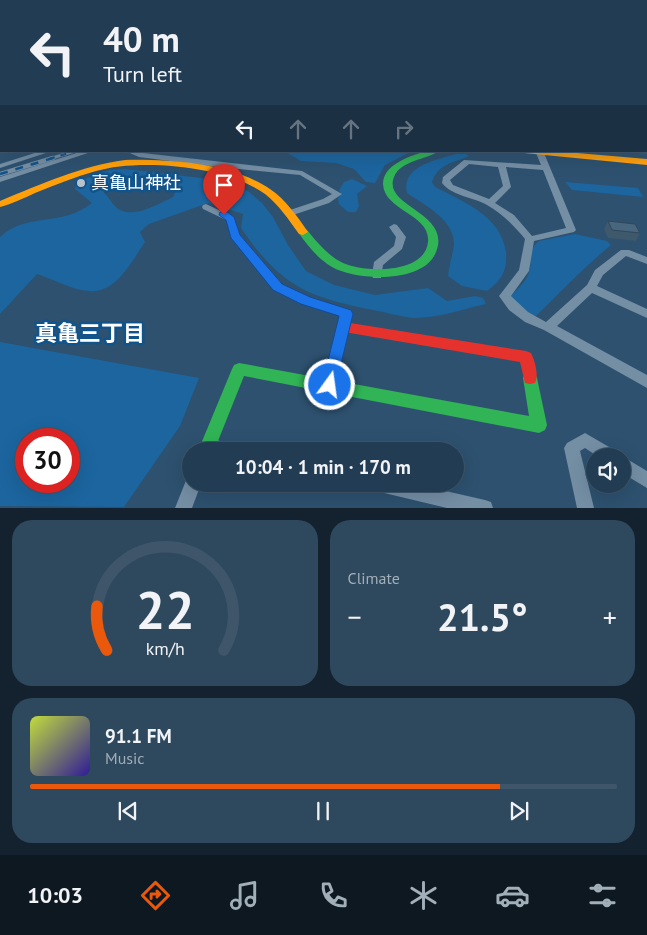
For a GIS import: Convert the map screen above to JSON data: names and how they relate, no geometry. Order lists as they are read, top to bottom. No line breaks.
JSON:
{"districts":["真亀三丁目"],"places":["真亀山神社"],"page":{"turn":["40 m","Turn left"],"limit":"30","trip":"10:04 · 1 min · 170 m","tile":"Climate","heat":["−","21.5°","+"],"song":["91.1 FM","Music"],"tabs":"10:03","gauge":["22","km/h"]}}
